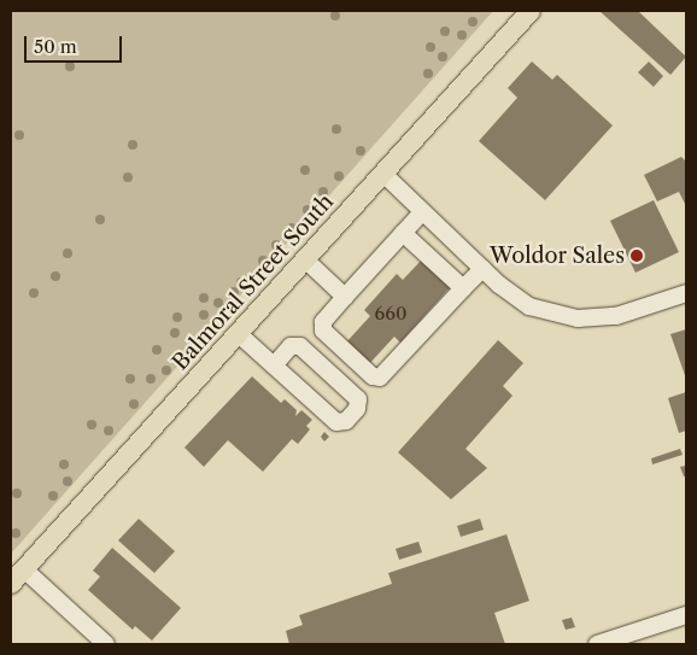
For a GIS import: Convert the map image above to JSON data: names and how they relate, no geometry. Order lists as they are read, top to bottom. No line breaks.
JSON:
{"streets":{"main road":["Balmoral Street South"]},"places":["Woldor Sales"],"house_numbers":["660"],"scale_bar":"50 m"}
